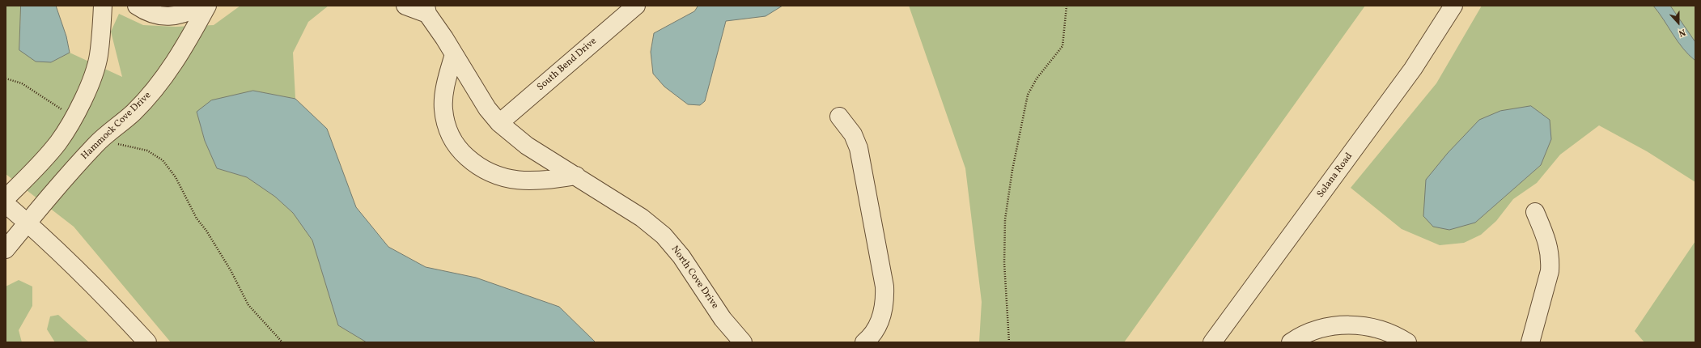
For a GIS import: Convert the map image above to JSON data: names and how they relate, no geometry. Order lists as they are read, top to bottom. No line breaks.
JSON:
{"streets":{"street":["South Bend Drive","Hammock Cove Drive","Solana Road","North Cove Drive"]},"crossings":[["South Bend Drive","North Cove Drive"]],"north":"bottom"}
